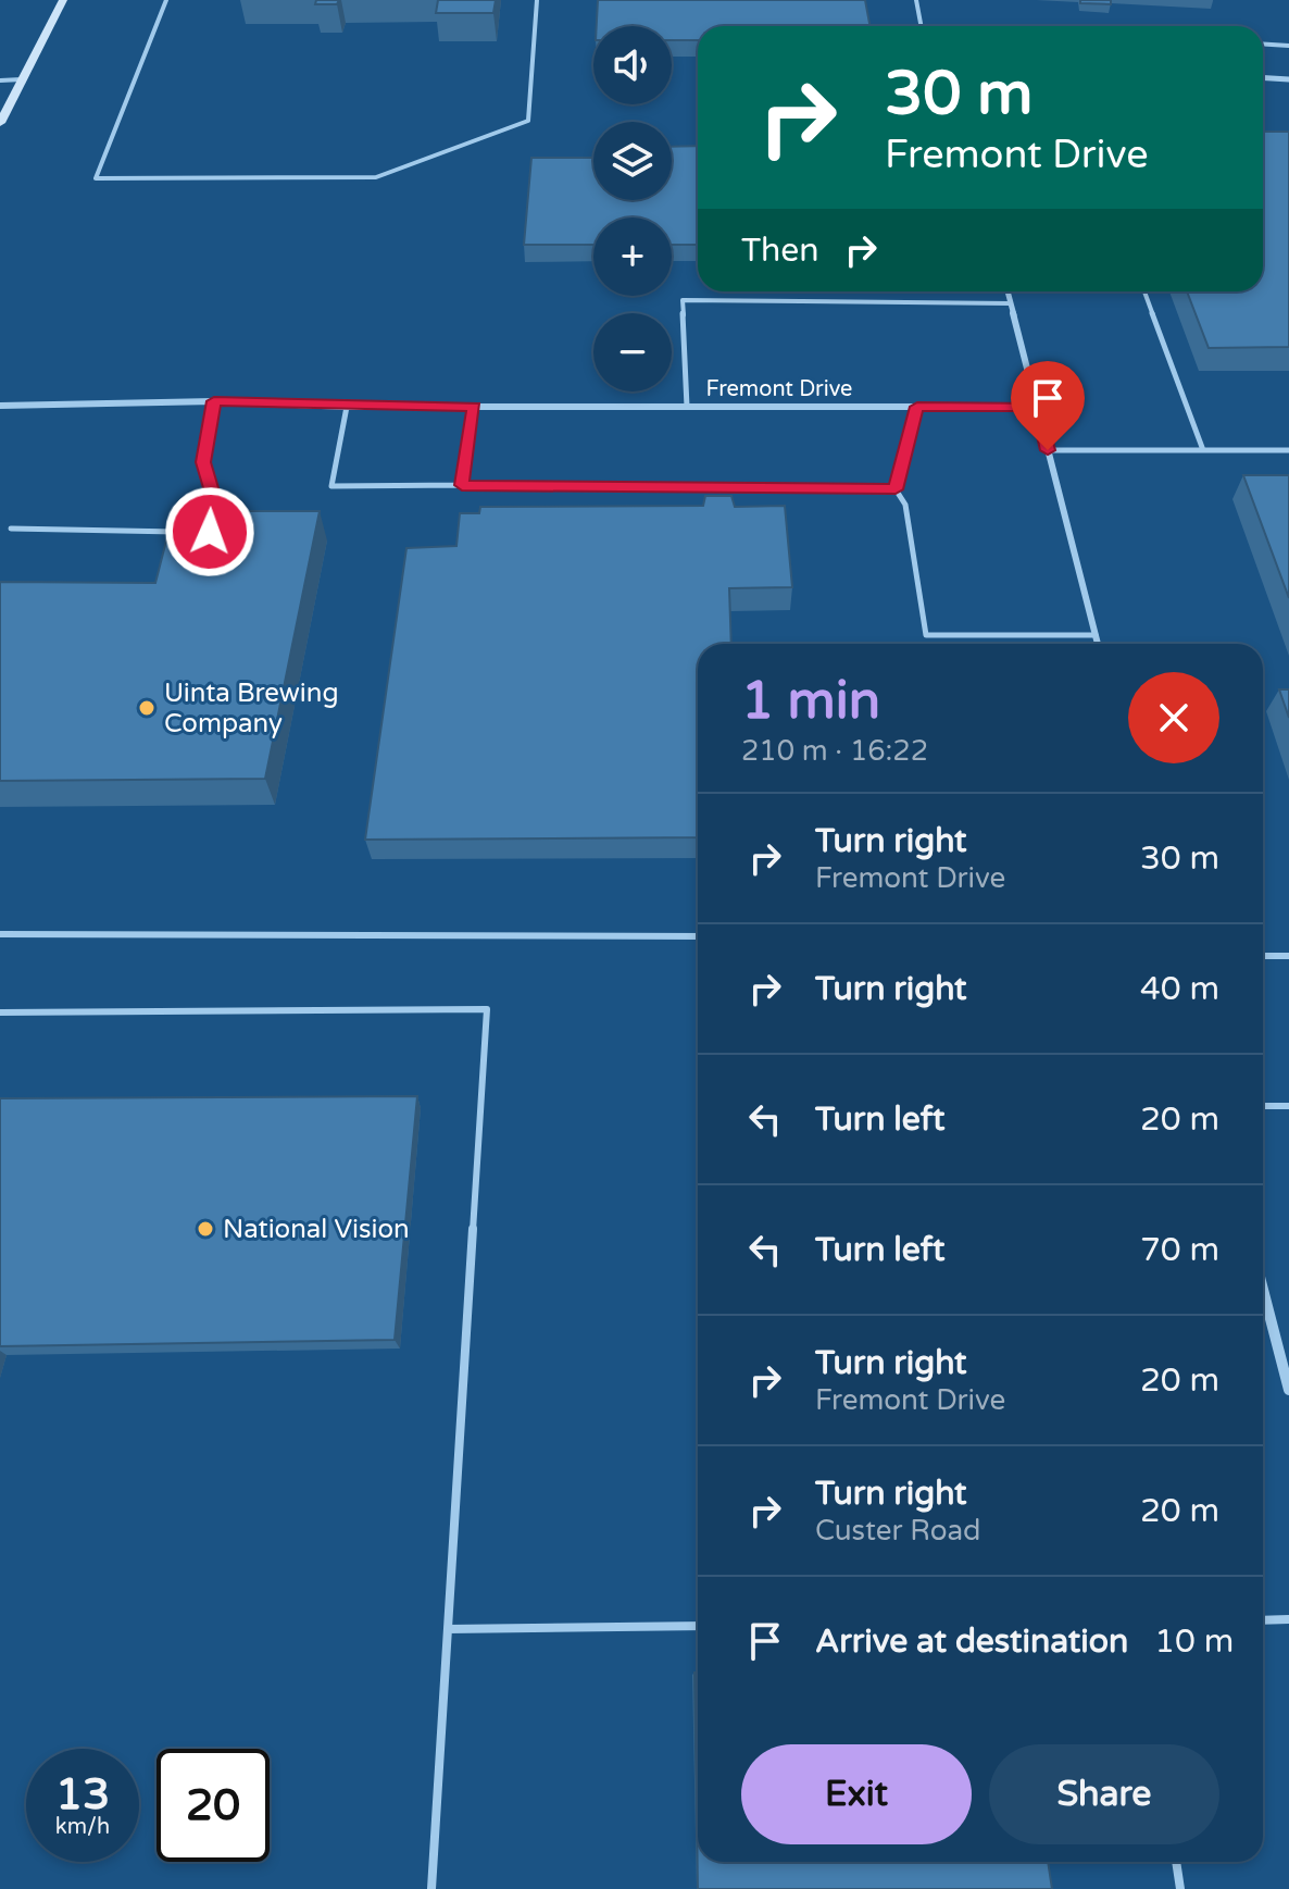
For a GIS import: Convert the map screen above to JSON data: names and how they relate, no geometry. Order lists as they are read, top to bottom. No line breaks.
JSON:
{"streets":{"street":["Fremont Drive"]},"places":["Uinta Brewing Company","National Vision"],"page":{"map_buttons":["+","−"],"turn":["30 m","Fremont Drive"],"then":"Then","heading":["1 min","210 m · 16:22"],"list":[{"name":"Turn right","note":"Fremont Drive","value":"30 m"},{"name":"Turn right","value":"40 m"},{"name":"Turn left","value":"20 m"},{"name":"Turn left","value":"70 m"},{"name":"Turn right","note":"Fremont Drive","value":"20 m"},{"name":"Turn right","note":"Custer Road","value":"20 m"},{"name":"Arrive at destination","value":"10 m"}],"buttons":["Exit","Share"],"speed":"13 km/h","limit":"20"}}
